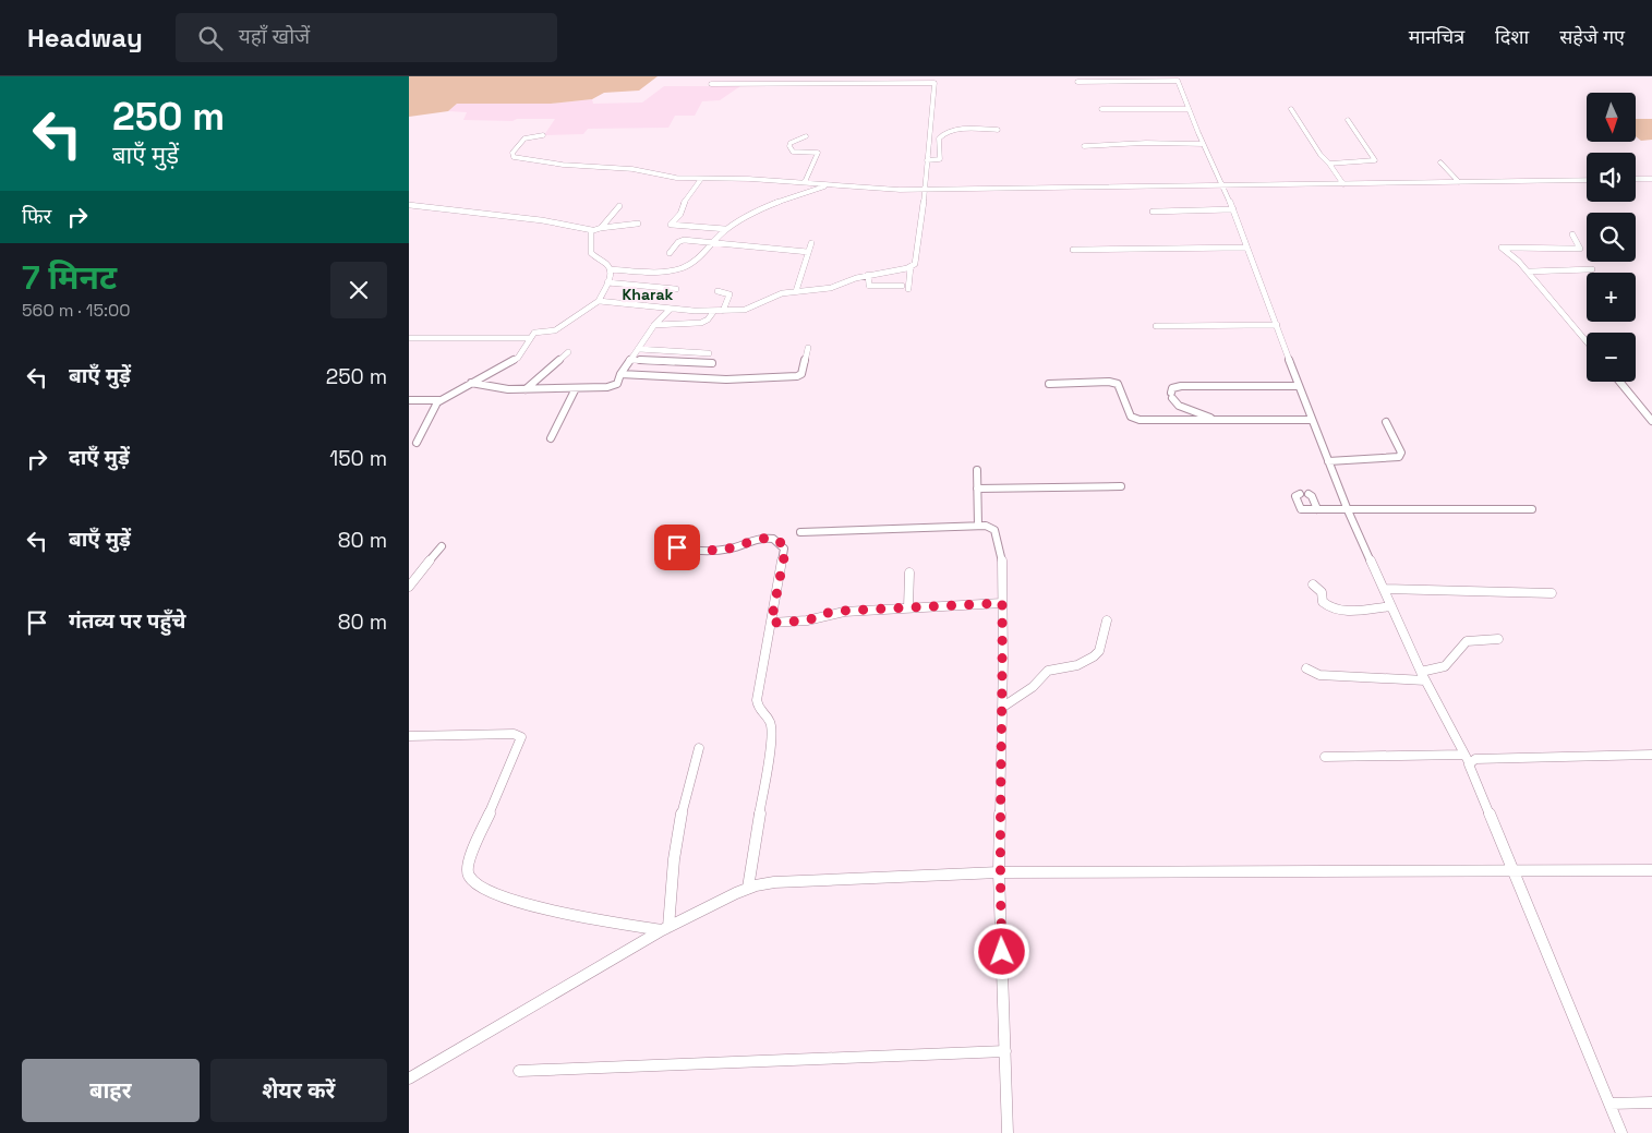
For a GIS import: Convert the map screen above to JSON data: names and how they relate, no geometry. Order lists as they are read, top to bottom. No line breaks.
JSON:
{"districts":["Kharak"],"north":"bottom","page":{"header":"Headway","search":"यहाँ खोजें","nav":["मानचित्र","दिशा","सहेजे गए"],"turn":["250 m","बाएँ मुड़ें"],"map_buttons":["+","−"],"then":"फिर","heading":["7 मिनट","560 m · 15:00"],"list":[{"name":"बाएँ मुड़ें","value":"250 m"},{"name":"दाएँ मुड़ें","value":"150 m"},{"name":"बाएँ मुड़ें","value":"80 m"},{"name":"गंतव्य पर पहुँचे","value":"80 m"}],"buttons":["बाहर","शेयर करें"]}}
